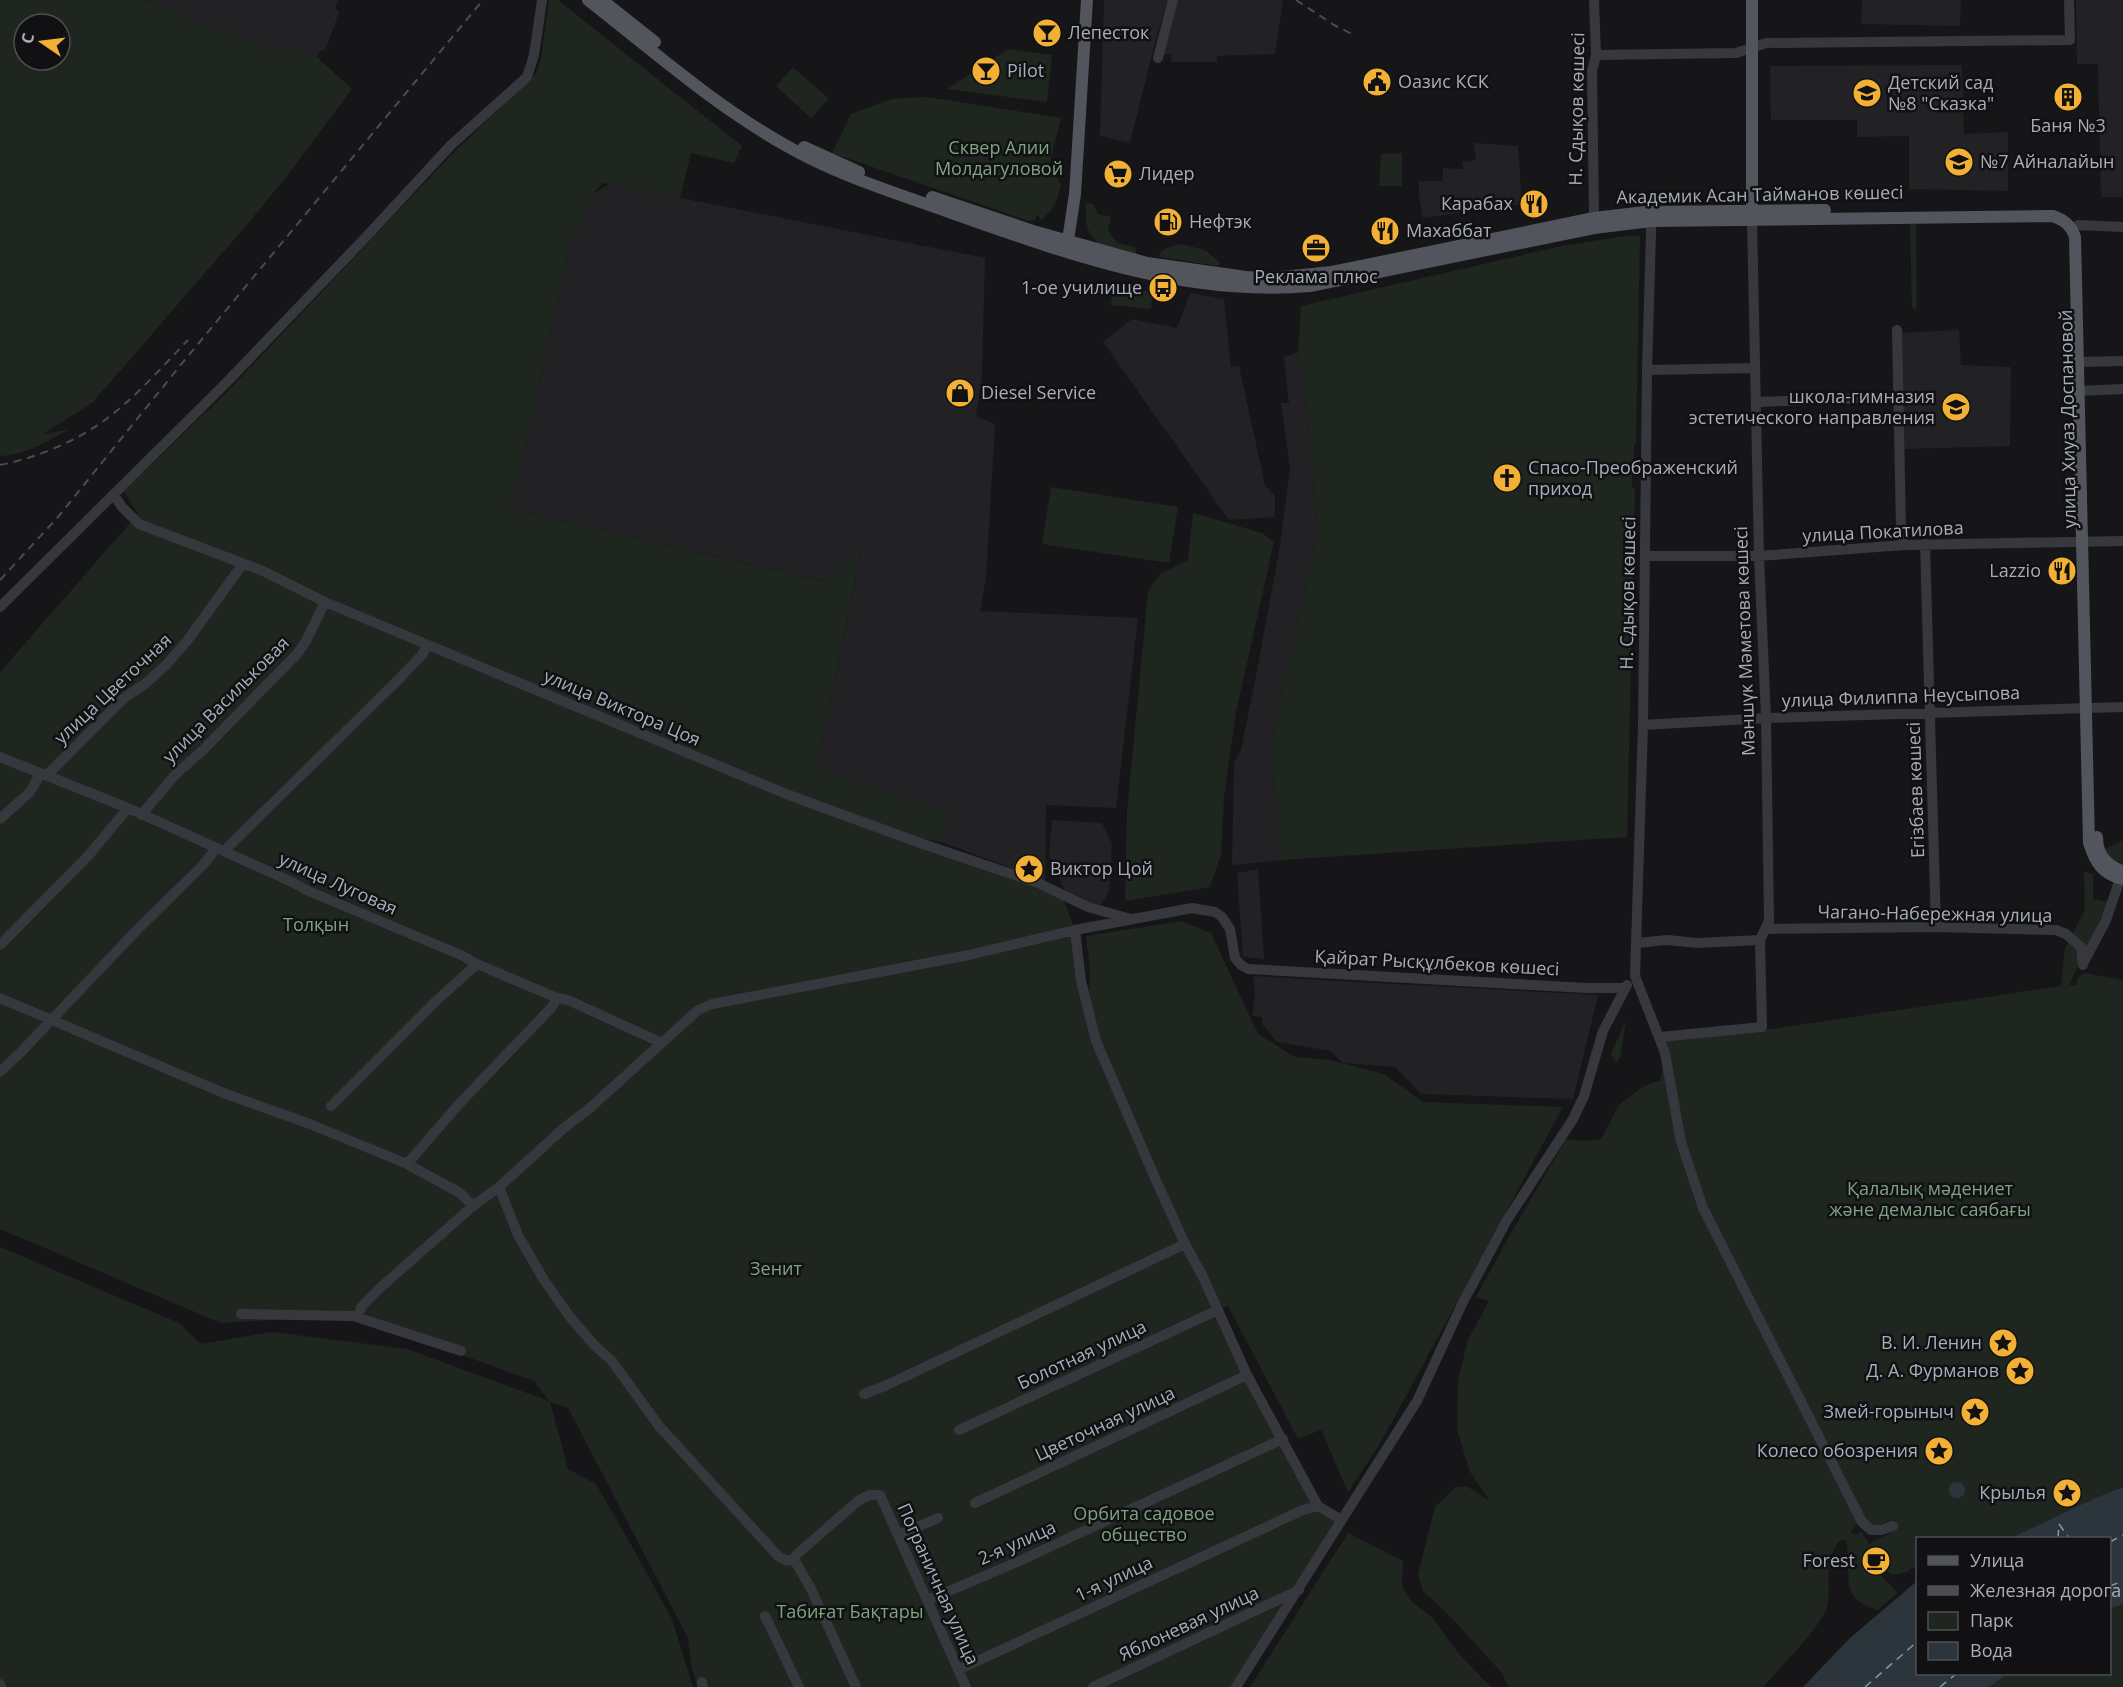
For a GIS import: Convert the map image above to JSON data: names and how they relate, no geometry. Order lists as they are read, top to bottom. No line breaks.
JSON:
{"streets":{"main road":["Академик Асан Тайманов көшесі","улица Хиуаз Доспановой","Мәншүк Мәметова көшесі"],"street":["Н. Сдықов көшесі","улица Покатилова","улица Цветочная","улица Филиппа Неусыпова","улица Васильковая","улица Виктора Цоя","Егізбаев көшесі","улица Луговая","Чагано-Набережная улица","Қайрат Рысқұлбеков көшесі","Болотная улица","Цветочная улица","2-я улица","1-я улица","Пограничная улица","Яблоневая улица"]},"crossings":[["Н. Сдықов көшесі","Академик Асан Тайманов көшесі"],["Н. Сдықов көшесі","улица Покатилова"],["Н. Сдықов көшесі","улица Филиппа Неусыпова"],["Академик Асан Тайманов көшесі","улица Хиуаз Доспановой"],["Академик Асан Тайманов көшесі","Мәншүк Мәметова көшесі"],["улица Хиуаз Доспановой","улица Покатилова"],["улица Хиуаз Доспановой","улица Филиппа Неусыпова"],["улица Хиуаз Доспановой","Чагано-Набережная улица"],["улица Покатилова","Мәншүк Мәметова көшесі"],["улица Покатилова","Егізбаев көшесі"],["Мәншүк Мәметова көшесі","улица Филиппа Неусыпова"],["Мәншүк Мәметова көшесі","Чагано-Набережная улица"],["улица Цветочная","улица Виктора Цоя"],["улица Цветочная","улица Луговая"],["улица Филиппа Неусыпова","Егізбаев көшесі"],["улица Васильковая","улица Виктора Цоя"],["улица Васильковая","улица Луговая"],["улица Виктора Цоя","Қайрат Рысқұлбеков көшесі"],["Егізбаев көшесі","Чагано-Набережная улица"],["2-я улица","Пограничная улица"],["1-я улица","Пограничная улица"]],"parks":["Сквер Алии Молдагуловой","Толқын","Қалалық мәдениет және демалыс саябағы","Зенит","Орбита садовое общество","Табиғат Бақтары"],"places":{"bar":["Лепесток","Pilot"],"public building":["Оазис КСК"],"school or university":["Детский сад №8 \"Сказка\"","№7 Айналайын","школа-гимназия эстетического направления"],"building":["Баня №3"],"supermarket":["Лидер"],"restaurant":["Карабах","Махаббат","Lazzio"],"fuel station":["Нефтэк"],"office":["Реклама плюс"],"bus stop":["1-ое училище"],"shop":["Diesel Service"],"church":["Спасо-Преображенский приход"],"place":["Виктор Цой","В. И. Ленин","Д. А. Фурманов","Змей-горыныч","Колесо обозрения","Крылья"],"cafe":["Forest"]},"legend":["Улица","Железная дорога","Парк","Вода"],"north":"left"}
